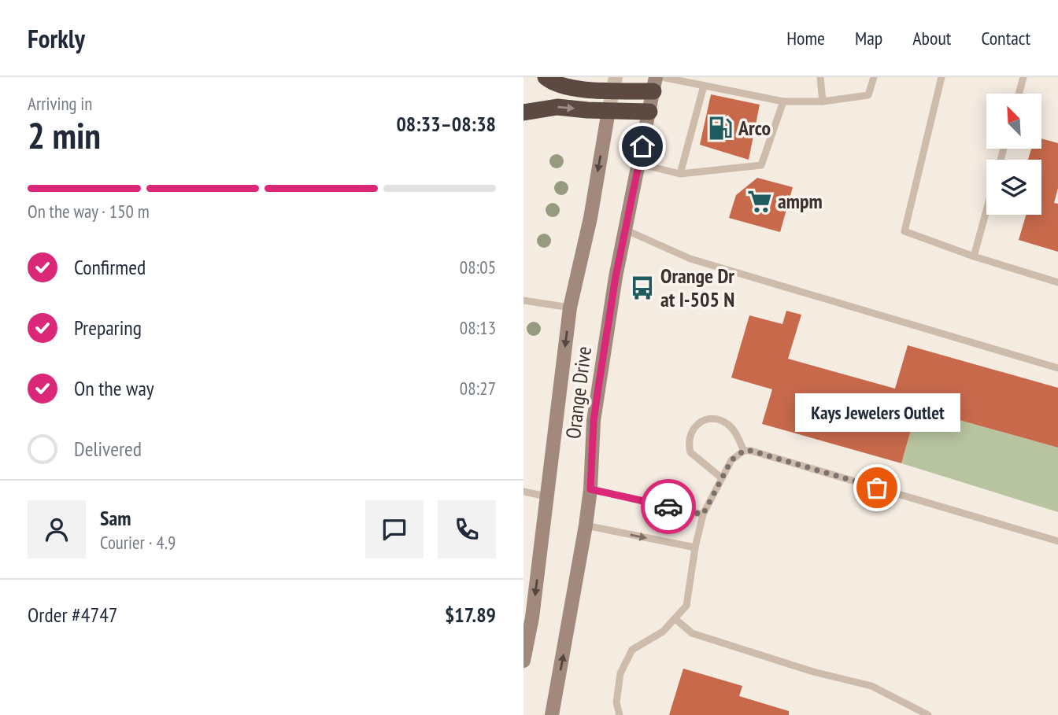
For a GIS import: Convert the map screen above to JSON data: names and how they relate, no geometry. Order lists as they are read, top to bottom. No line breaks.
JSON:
{"streets":{"main road":["Orange Drive"]},"places":{"fuel station":["Arco"],"supermarket":["ampm"],"bus stop":["Orange Dr at I-505 N"],"other":["Kays Jewelers Outlet"]},"north":"top left","page":{"header":"Forkly","nav":["Home","Map","About","Contact"],"heading":["2 min","Arriving in","08:33–08:38"],"panel":["Sam","Courier · 4.9","Order #4747","$17.89"],"bar":"On the way · 150 m","list":[["Confirmed","08:05"],["Preparing","08:13"],["On the way","08:27"],"Delivered"],"bubble":"Kays Jewelers Outlet"}}
